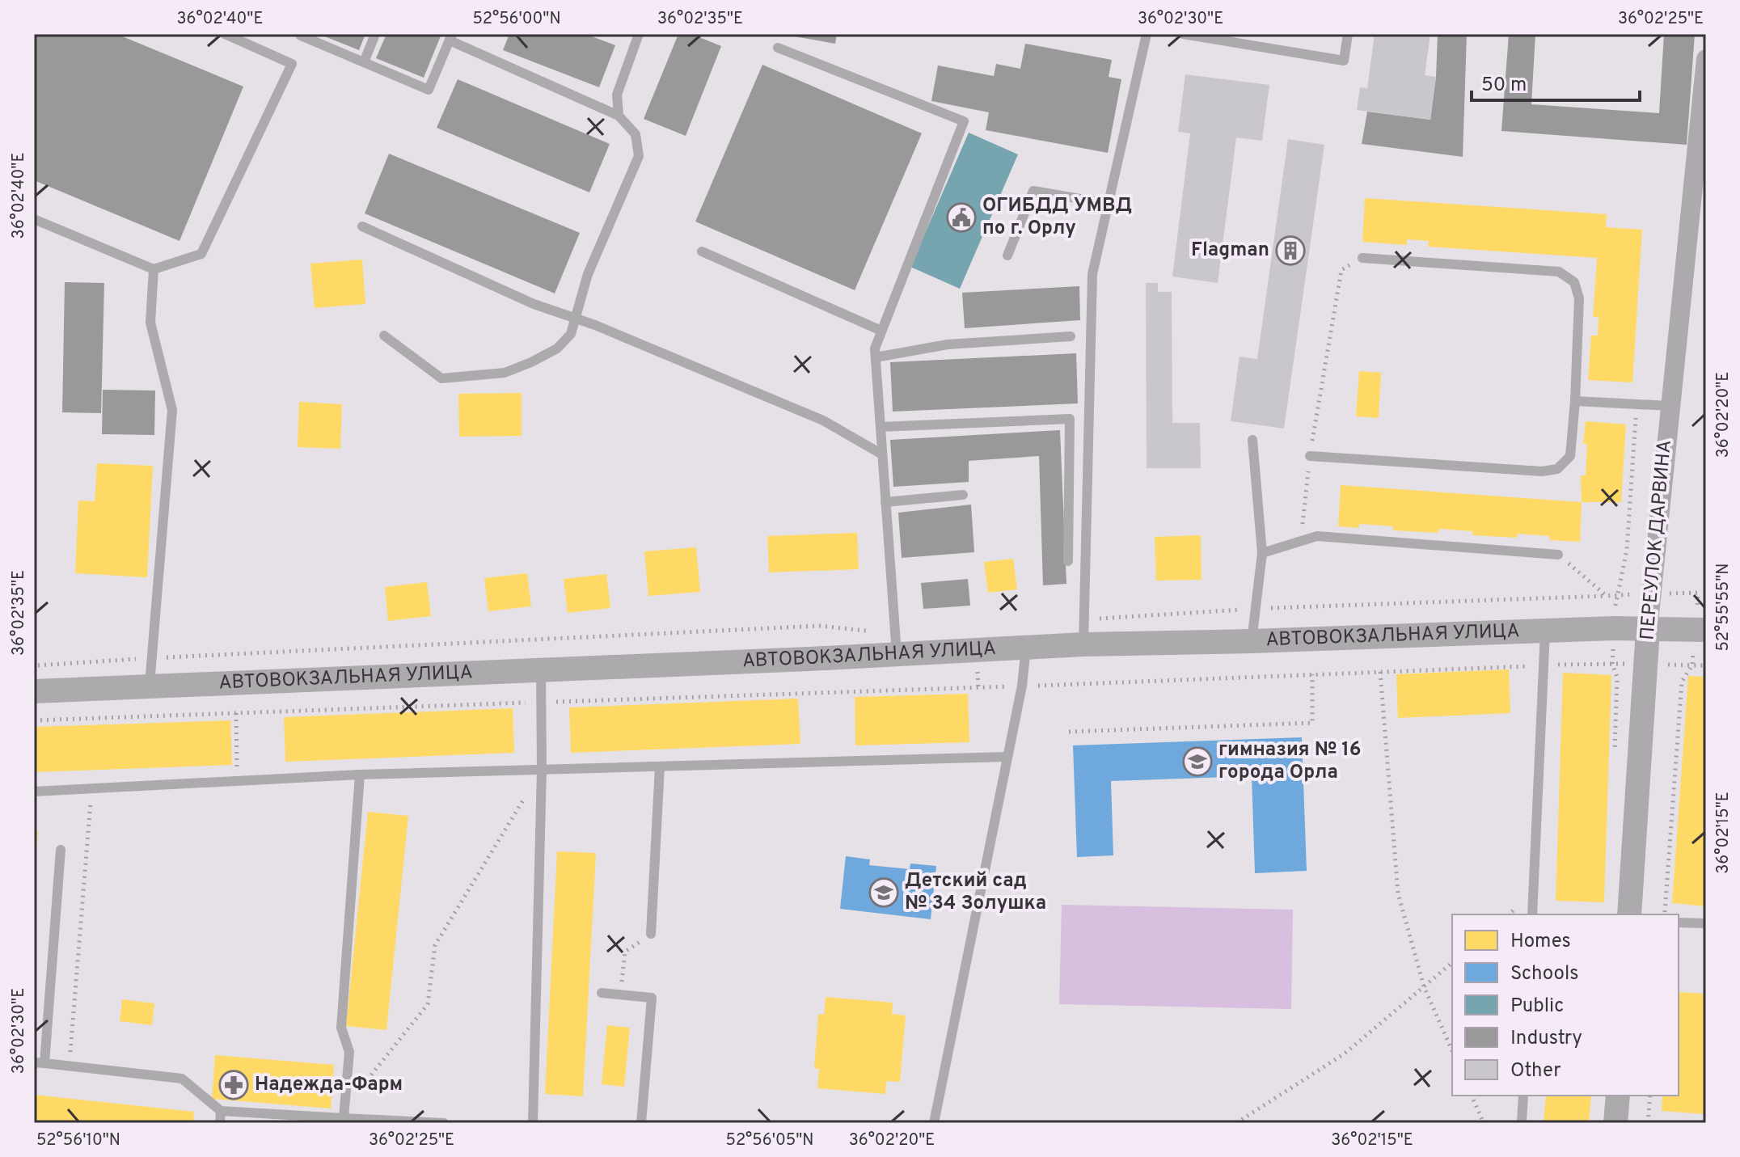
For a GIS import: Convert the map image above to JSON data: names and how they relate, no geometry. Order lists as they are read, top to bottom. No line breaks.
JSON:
{"streets":{"street":["ПЕРЕУЛОК ДАРВИНА","АВТОВОКЗАЛЬНАЯ УЛИЦА"]},"crossings":[["ПЕРЕУЛОК ДАРВИНА","АВТОВОКЗАЛЬНАЯ УЛИЦА"]],"places":{"public building":["ОГИБДД УМВД по г. Орлу"],"building":["Flagman"],"school or university":["гимназия № 16 города Орла","Детский сад № 34 Золушка"],"pharmacy":["Надежда-Фарм"]},"legend":["Homes","Schools","Public","Industry","Other"],"scale_bar":"50 m","coordinates":["36°02'40\"E","52°56'00\"N","36°02'35\"E","36°02'30\"E","36°02'25\"E","36°02'20\"E","52°55'55\"N","36°02'15\"E","52°56'10\"N","52°56'05\"N"]}
